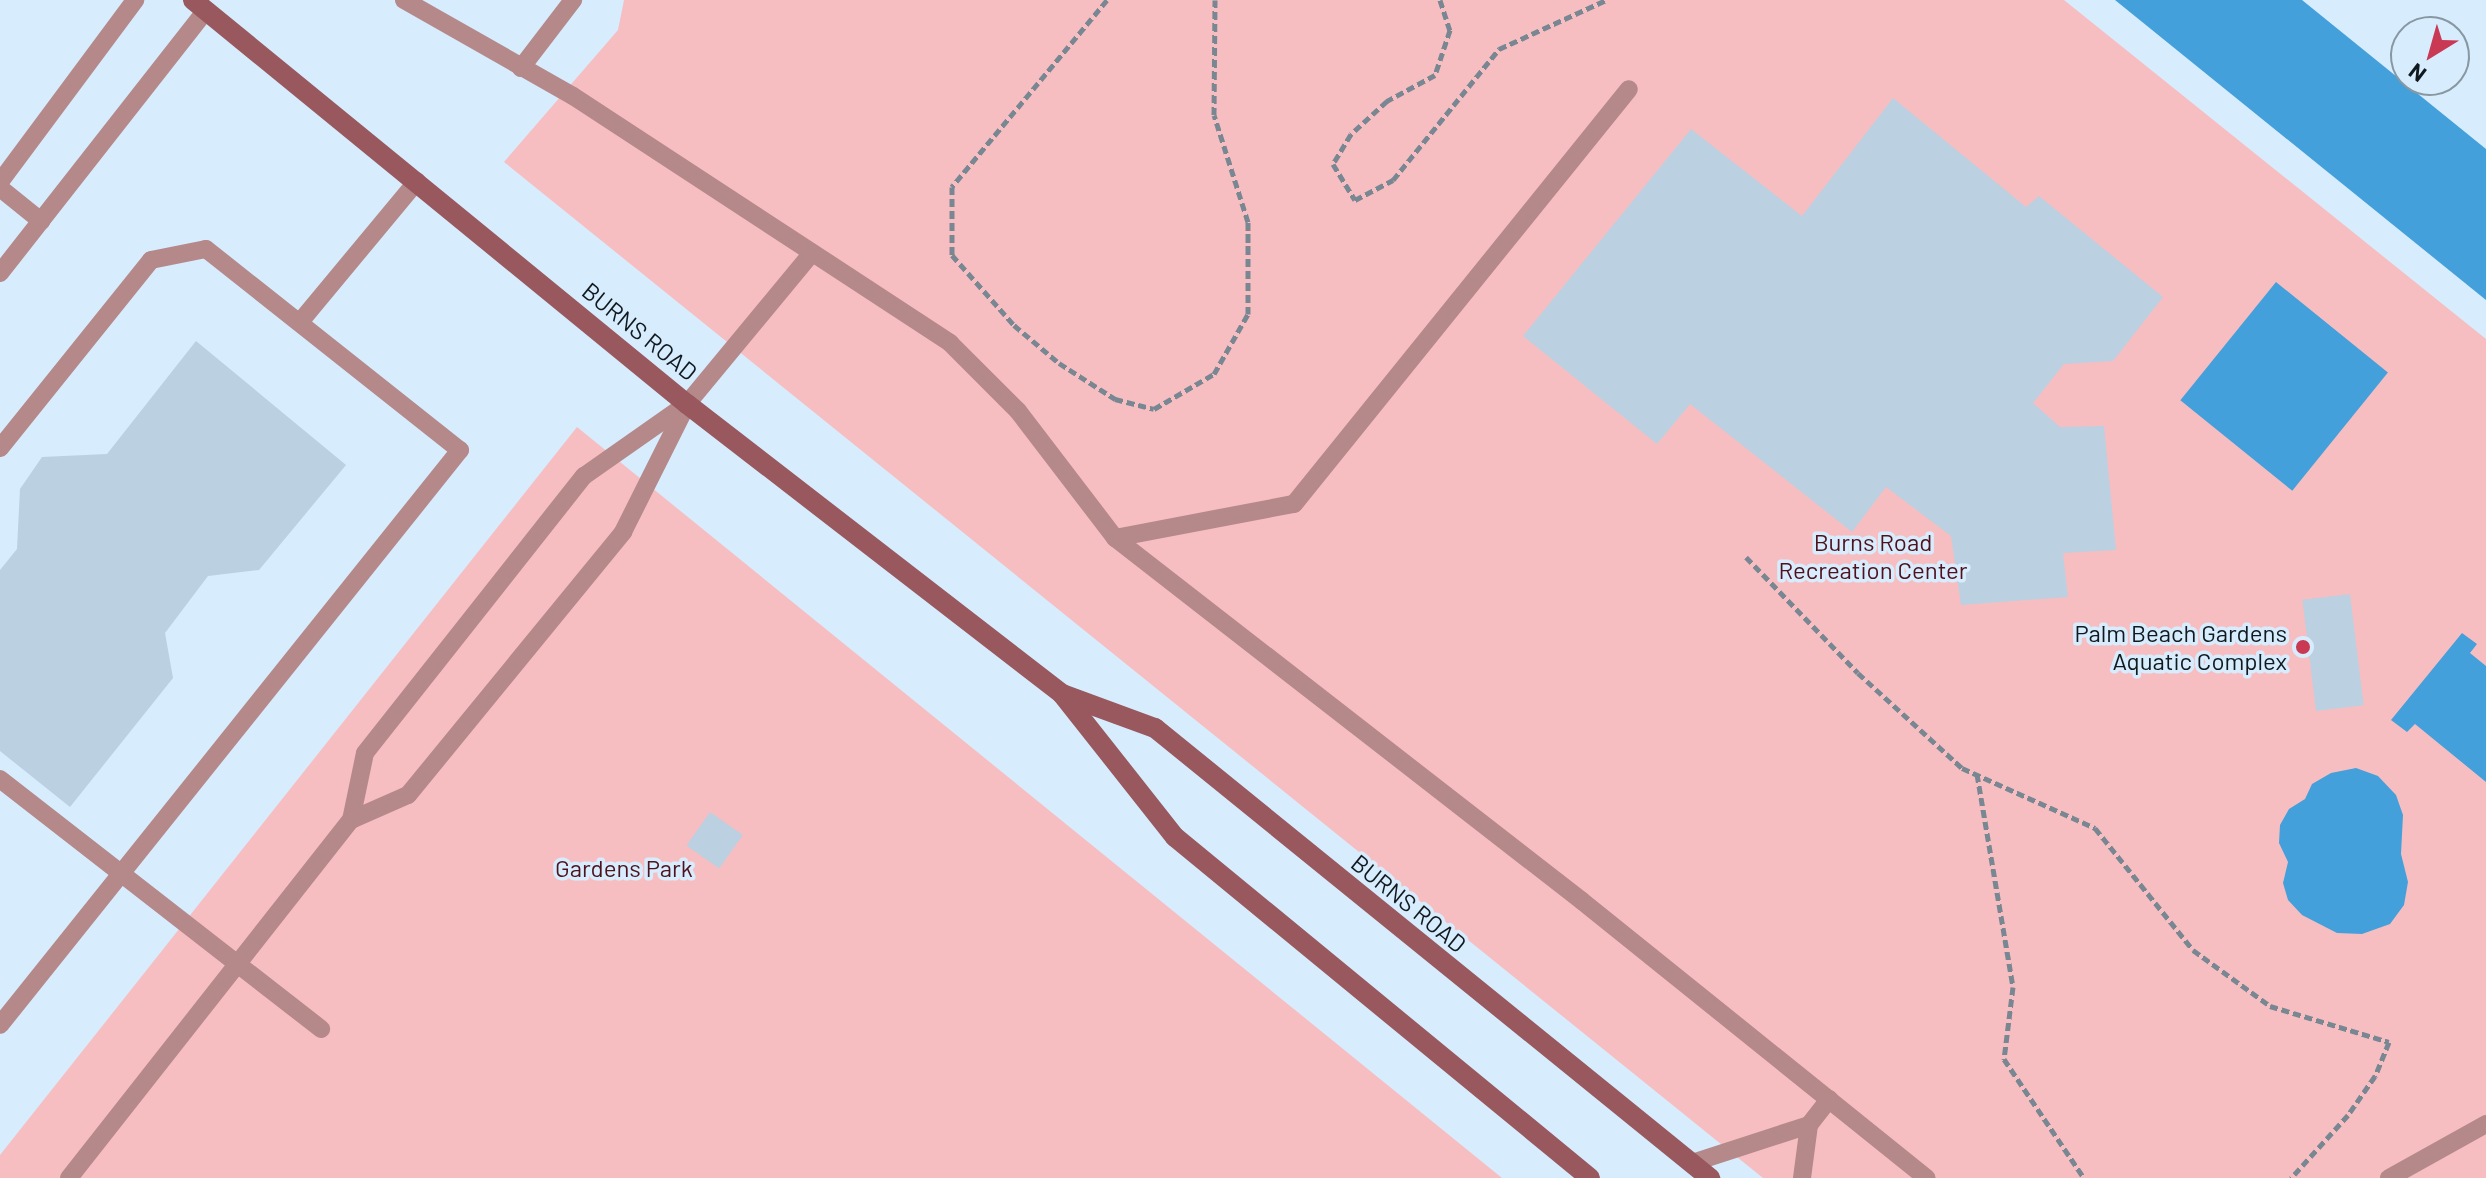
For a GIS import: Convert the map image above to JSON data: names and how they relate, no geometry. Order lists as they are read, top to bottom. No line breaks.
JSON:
{"streets":{"street":["BURNS ROAD"]},"parks":["Burns Road Recreation Center","Gardens Park"],"places":["Palm Beach Gardens Aquatic Complex"],"north":"bottom left"}
